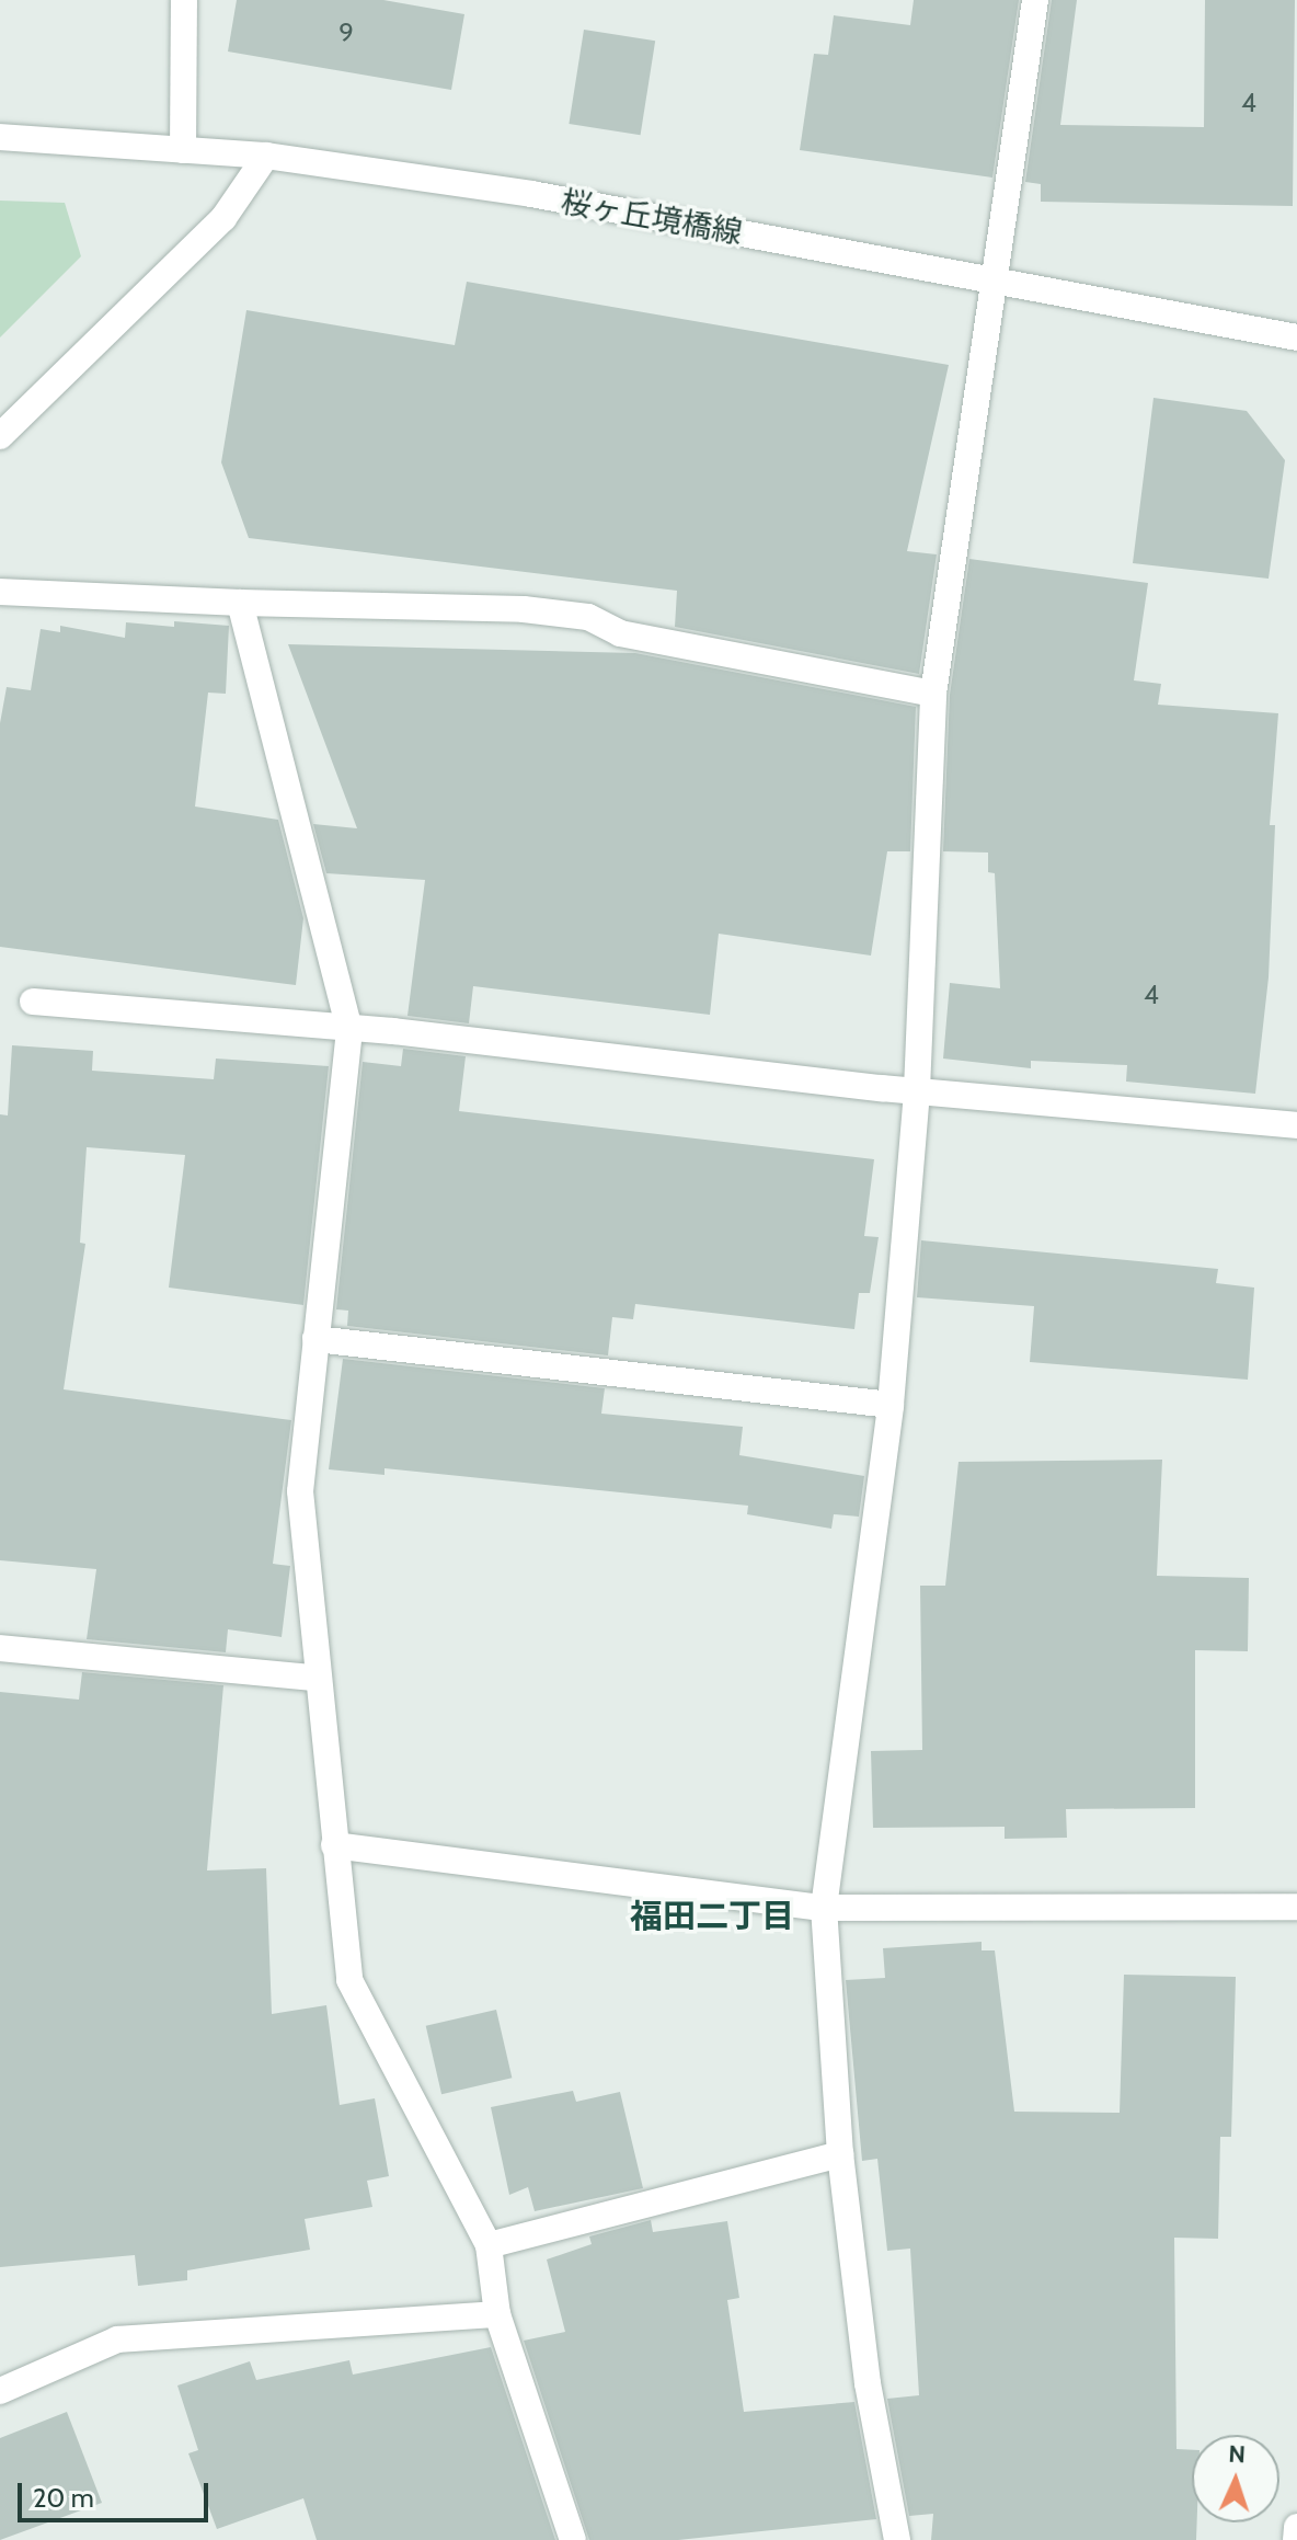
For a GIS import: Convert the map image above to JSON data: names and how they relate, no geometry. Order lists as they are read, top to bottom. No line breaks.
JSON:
{"streets":{"street":["桜ヶ丘境橋線"]},"districts":["福田二丁目"],"house_numbers":["9","4","4"],"scale_bar":"20 m","north":"top"}
